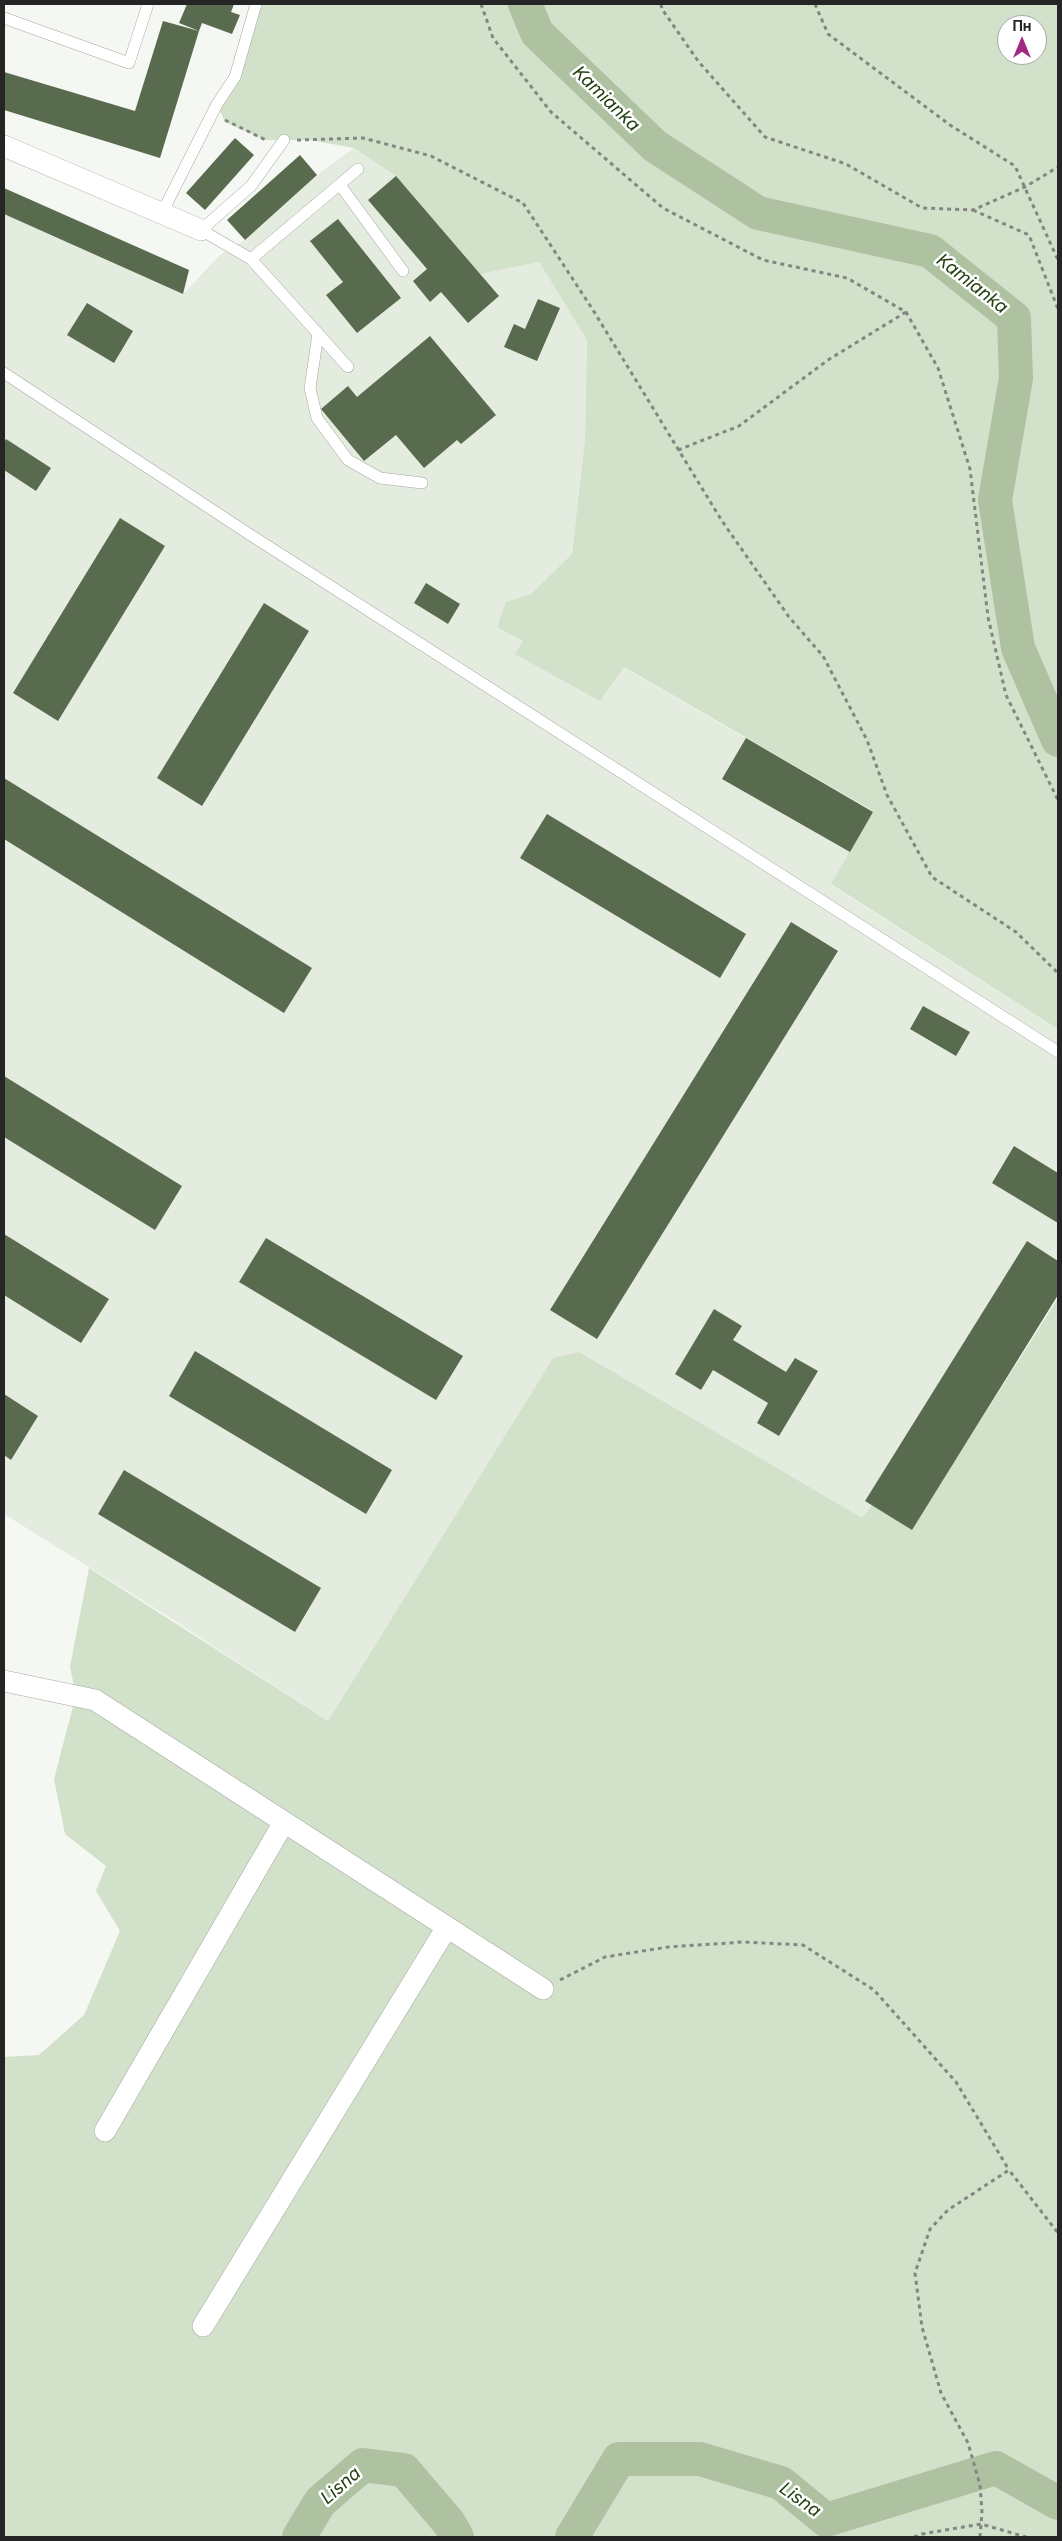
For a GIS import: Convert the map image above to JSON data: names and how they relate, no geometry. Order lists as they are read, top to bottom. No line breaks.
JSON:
{"water":["Kamianka","Lisna"],"north":"top"}
